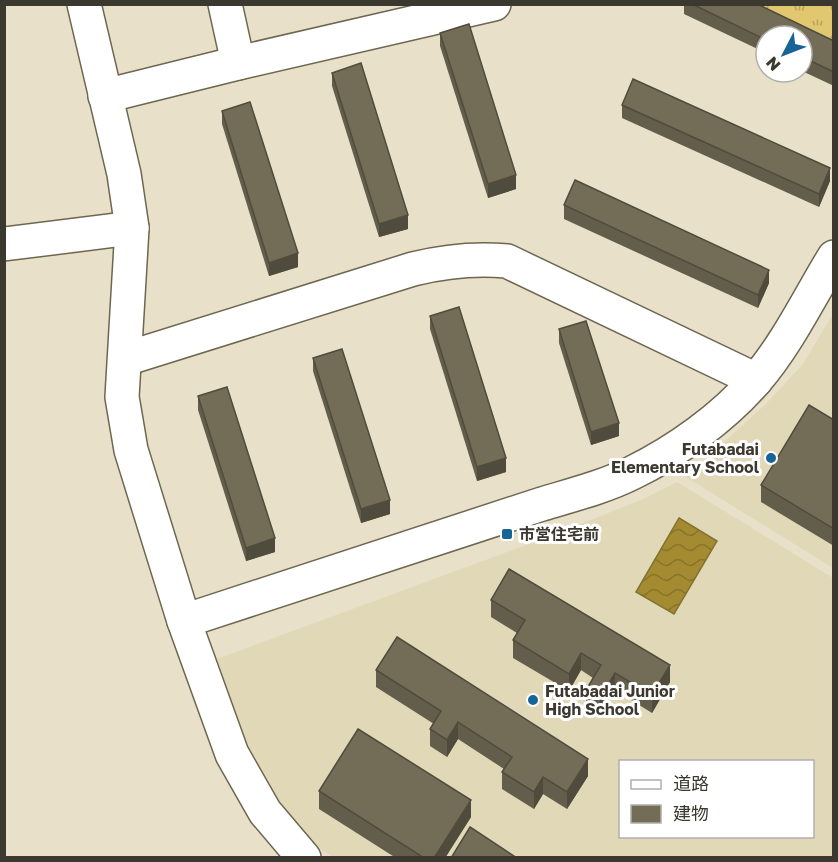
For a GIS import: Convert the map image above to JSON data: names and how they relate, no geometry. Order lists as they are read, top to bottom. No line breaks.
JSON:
{"places":{"other":["Futabadai Elementary School","Futabadai Junior High School"],"transit":["市営住宅前"]},"legend":["道路","建物"],"north":"bottom left"}
